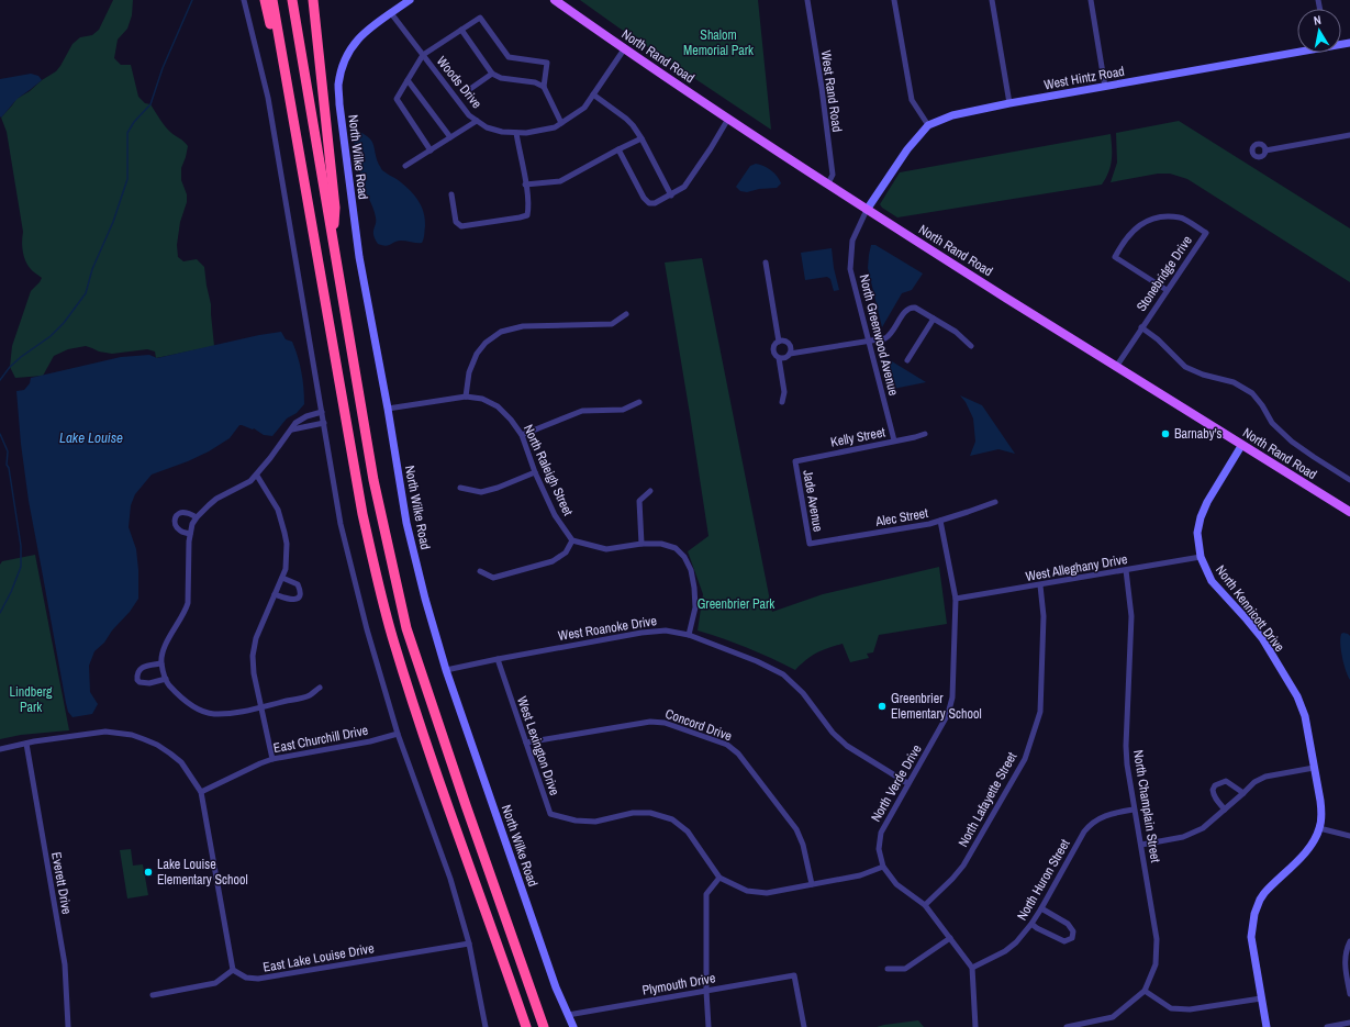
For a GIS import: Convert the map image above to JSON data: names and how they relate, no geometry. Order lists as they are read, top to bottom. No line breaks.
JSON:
{"streets":{"main road":["North Rand Road"],"street":["West Hintz Road","Woods Drive","West Rand Road","North Wilke Road","Stonebridge Drive","North Greenwood Avenue","Kelly Street","North Raleigh Street","Jade Avenue","Alec Street","West Alleghany Drive","North Kennicott Drive","West Roanoke Drive","Concord Drive","East Churchill Drive","West Lexington Drive","North Verde Drive","North Lafayette Street","North Champlain Street","North Huron Street","Everett Drive","East Lake Louise Drive","Plymouth Drive"]},"crossings":[["North Rand Road","West Hintz Road"],["North Rand Road","Woods Drive"],["North Rand Road","West Rand Road"],["North Rand Road","Stonebridge Drive"],["North Rand Road","North Greenwood Avenue"],["North Rand Road","North Kennicott Drive"],["West Hintz Road","North Greenwood Avenue"],["Woods Drive","North Wilke Road"],["North Wilke Road","North Raleigh Street"],["North Wilke Road","West Roanoke Drive"],["North Wilke Road","Plymouth Drive"],["North Greenwood Avenue","Kelly Street"],["Kelly Street","Jade Avenue"],["Jade Avenue","Alec Street"],["Alec Street","North Verde Drive"],["West Alleghany Drive","North Kennicott Drive"],["West Alleghany Drive","North Verde Drive"],["West Alleghany Drive","North Lafayette Street"],["West Alleghany Drive","North Champlain Street"],["West Roanoke Drive","West Lexington Drive"],["West Roanoke Drive","North Verde Drive"],["Concord Drive","West Lexington Drive"],["West Lexington Drive","North Verde Drive"],["North Verde Drive","North Lafayette Street"],["North Verde Drive","North Huron Street"],["North Champlain Street","North Huron Street"]],"water":["Lake Louise"],"parks":["Shalom Memorial Park","Greenbrier Park","Lindberg Park"],"places":["Barnaby's","Greenbrier Elementary School","Lake Louise Elementary School"],"north":"top"}
